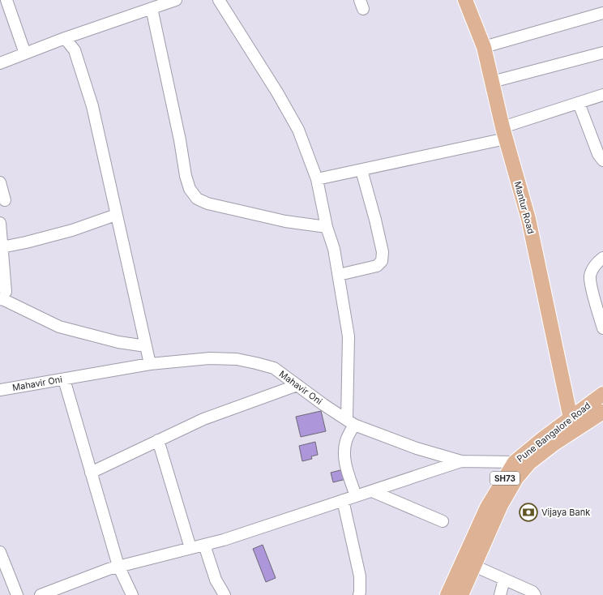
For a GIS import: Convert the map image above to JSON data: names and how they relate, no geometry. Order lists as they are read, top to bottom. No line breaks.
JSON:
{"streets":{"main road":["Mantur Road","Pune Bangalore Road","SH73"],"street":["Mahavir Oni"]},"crossings":[["Mantur Road","Pune Bangalore Road"],["Mahavir Oni","Pune Bangalore Road"]],"places":{"bank":["Vijaya Bank"]}}
